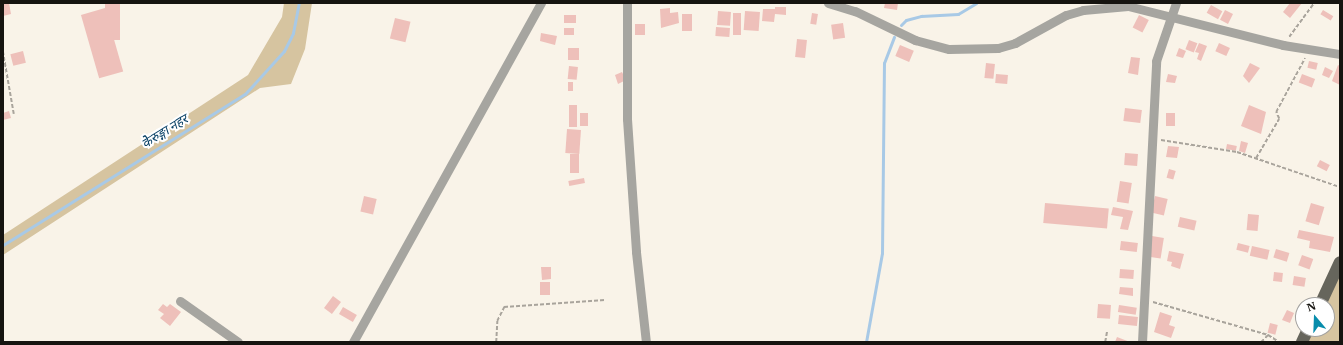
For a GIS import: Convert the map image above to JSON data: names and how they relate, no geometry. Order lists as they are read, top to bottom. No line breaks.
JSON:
{"water":["केेरुङ्गा नहर"],"north":"top"}
